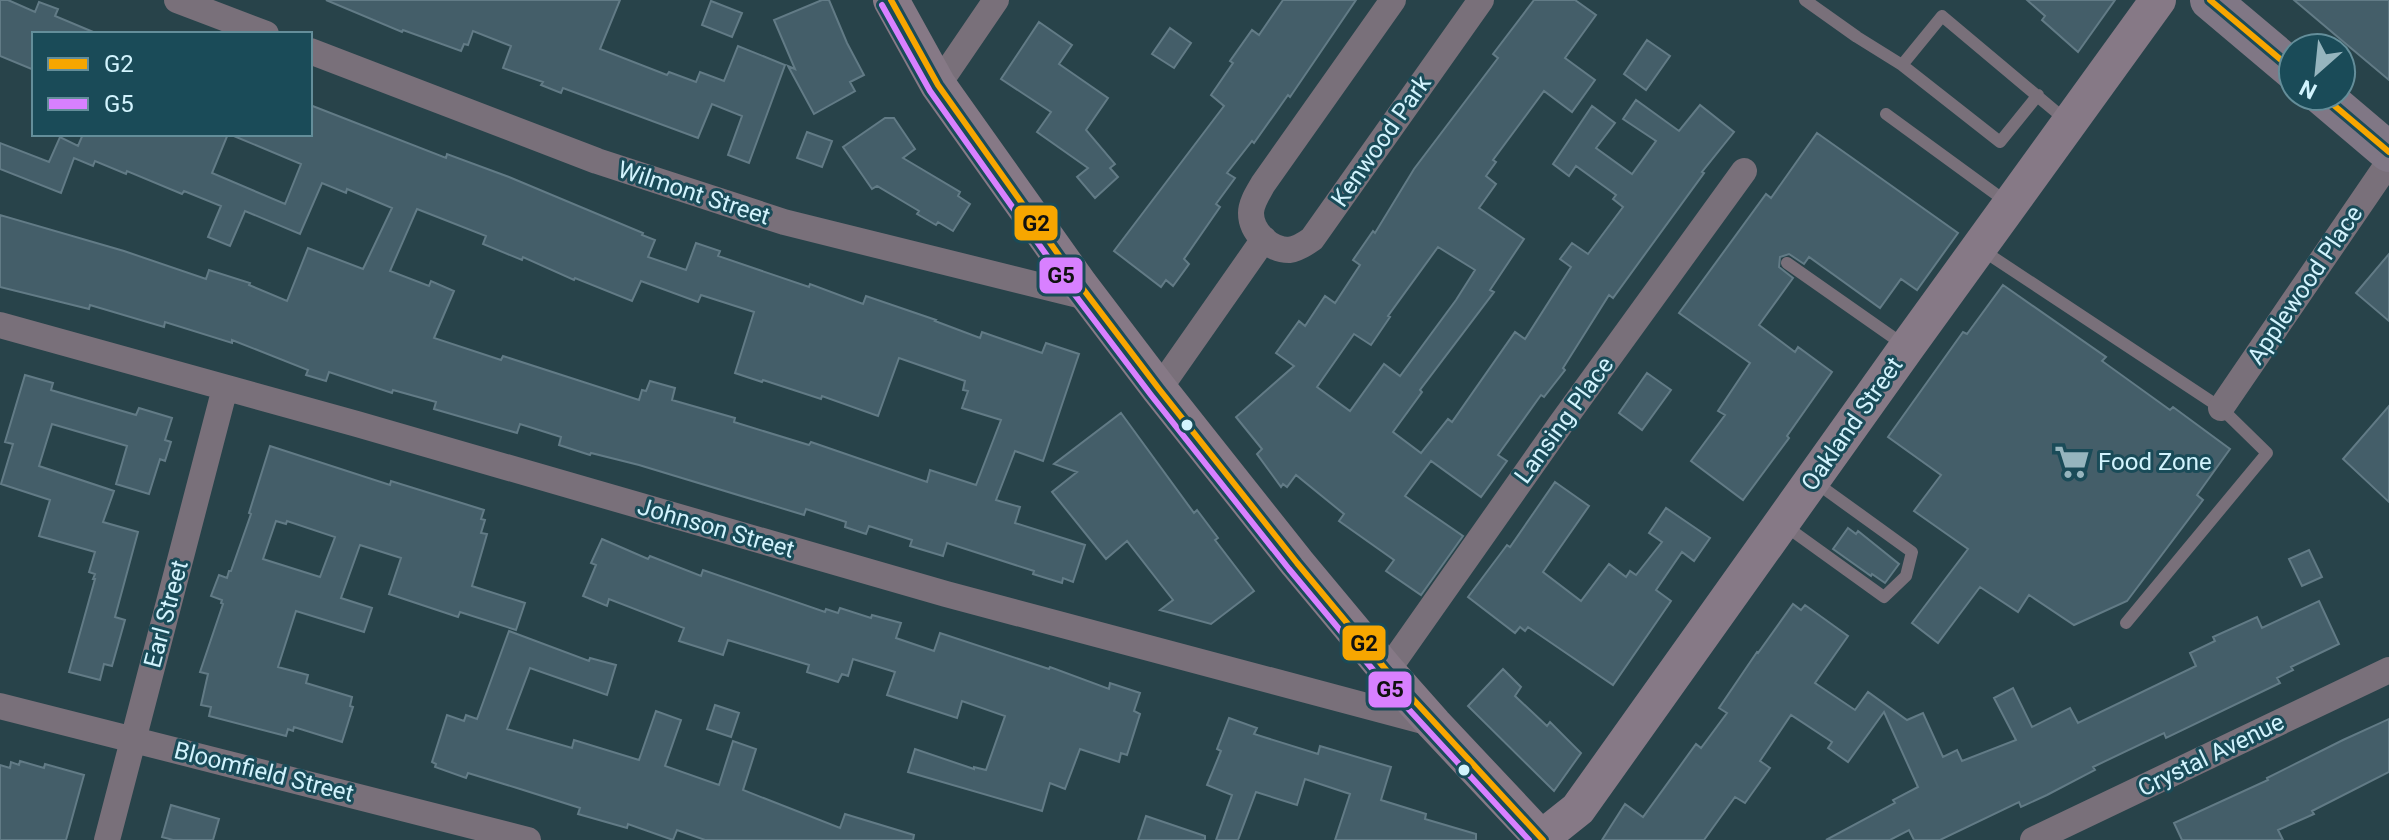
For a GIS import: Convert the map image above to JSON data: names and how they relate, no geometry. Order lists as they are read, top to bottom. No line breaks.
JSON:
{"streets":{"main road":["Oakland Street"],"street":["Kenwood Park","Wilmont Street","Applewood Place","Lansing Place","Johnson Street","Earl Street","Crystal Avenue","Bloomfield Street"]},"crossings":[["Johnson Street","Earl Street"],["Earl Street","Bloomfield Street"]],"places":{"supermarket":["Food Zone"]},"lines":["transit line G2","transit line G5"],"legend":["G2","G5"],"north":"bottom left"}
